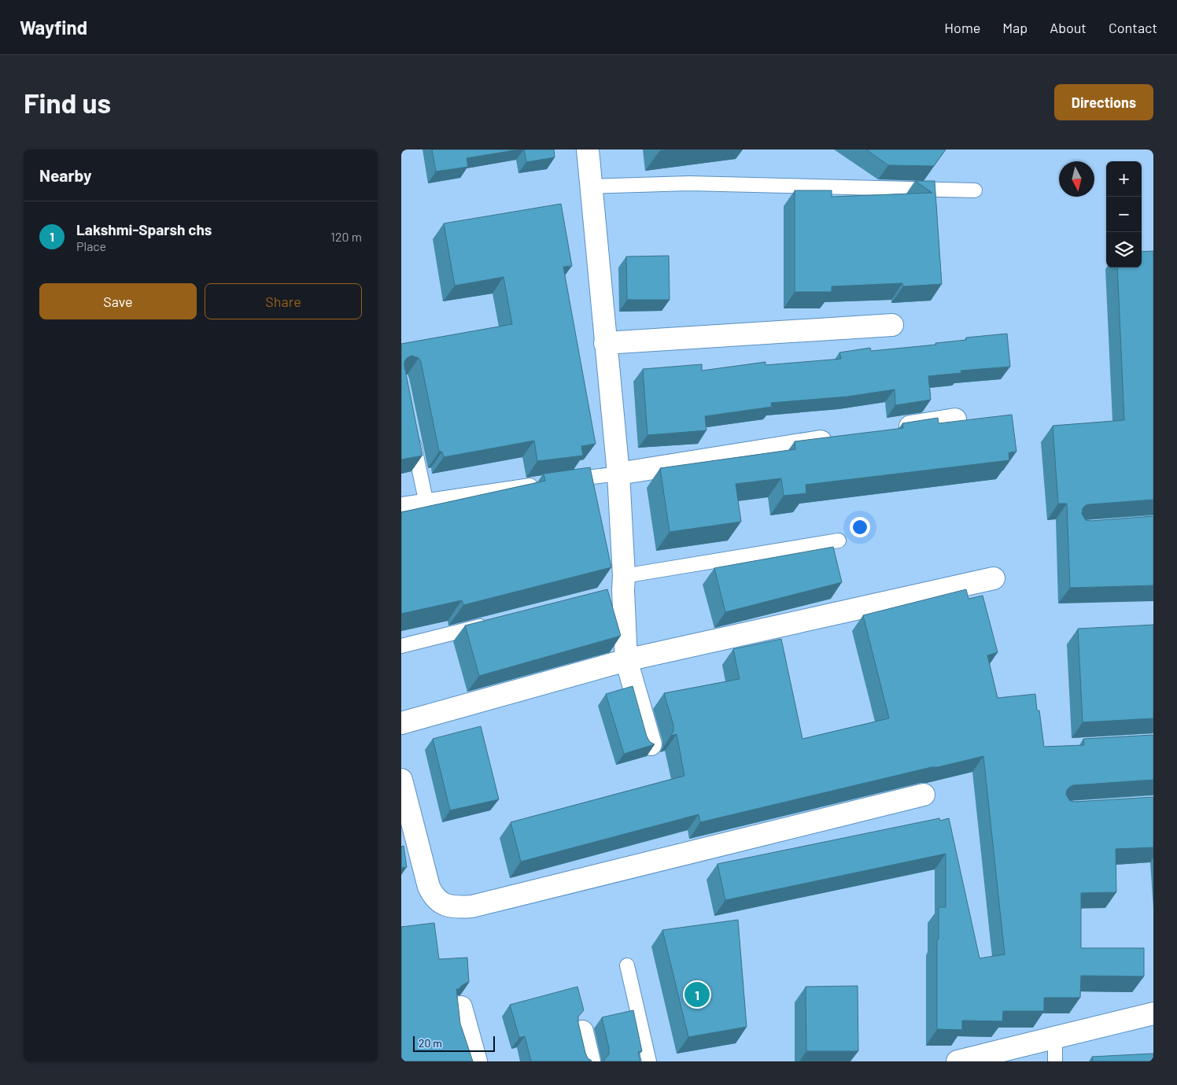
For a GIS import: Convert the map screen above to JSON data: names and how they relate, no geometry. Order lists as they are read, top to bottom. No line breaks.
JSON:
{"scale_bar":"20 m","north":"bottom","page":{"header":"Wayfind","nav":["Home","Map","About","Contact"],"buttons":["Directions",["Save","Share"]],"title":"Find us","heading":"Nearby","map_buttons":["+","−"],"list":[{"mark":"1","name":"Lakshmi-Sparsh chs","note":"Place","value":"120 m"}],"pins":"1","scale":"20 m"}}
